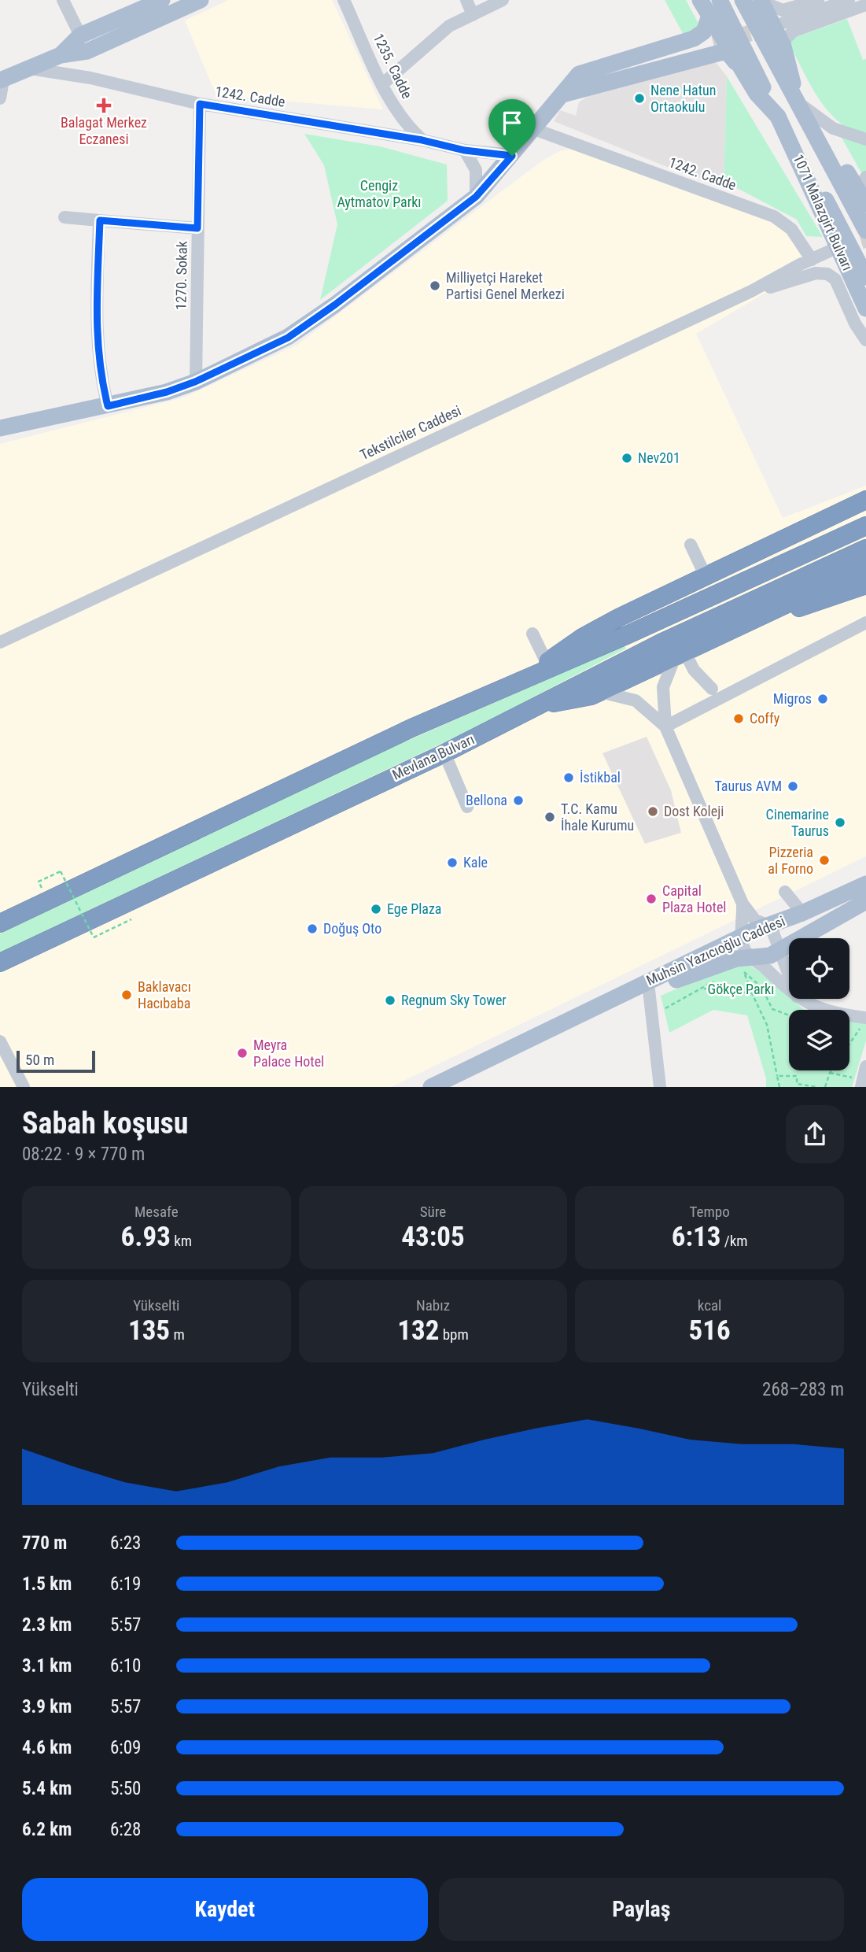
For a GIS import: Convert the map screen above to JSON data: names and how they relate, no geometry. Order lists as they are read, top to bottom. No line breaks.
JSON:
{"streets":{"highway":["Mevlana Bulvarı"],"main road":["1071 Malazgirt Bulvarı","Muhsin Yazıcıoğlu Caddesi"],"street":["1235. Cadde","1242. Cadde","1270. Sokak","Tekstilciler Caddesi"]},"crossings":[["1235. Cadde","1242. Cadde"],["1242. Cadde","1270. Sokak"],["1242. Cadde","Tekstilciler Caddesi"]],"parks":["Cengiz Aytmatov Parkı","Gökçe Parkı"],"places":{"other":["Nene Hatun Ortaokulu","Milliyetçi Hareket Partisi Genel Merkezi","Nev201","Migros","Coffy","İstikbal","Taurus AVM","Bellona","Dost Koleji","T.C. Kamu İhale Kurumu","Cinemarine Taurus","Pizzeria al Forno","Kale","Capital Plaza Hotel","Ege Plaza","Doğuş Oto","Baklavacı Hacıbaba","Regnum Sky Tower","Meyra Palace Hotel"],"health":["Balagat Merkez Eczanesi"]},"scale_bar":"50 m","page":{"scale":"50 m","heading":["Sabah koşusu","08:22 · 9 × 770 m"],"stats":[["Mesafe","6.93 km"],["Süre","43:05"],["Tempo","6:13 /km"],["Yükselti","135 m"],["Nabız","132 bpm"],["kcal","516"]],"chart":["Yükselti","268–283 m"],"list":[{"name":"770 m","note":"6:23"},{"name":"1.5 km","note":"6:19"},{"name":"2.3 km","note":"5:57"},{"name":"3.1 km","note":"6:10"},{"name":"3.9 km","note":"5:57"},{"name":"4.6 km","note":"6:09"},{"name":"5.4 km","note":"5:50"},{"name":"6.2 km","note":"6:28"}],"buttons":["Kaydet","Paylaş"]}}
